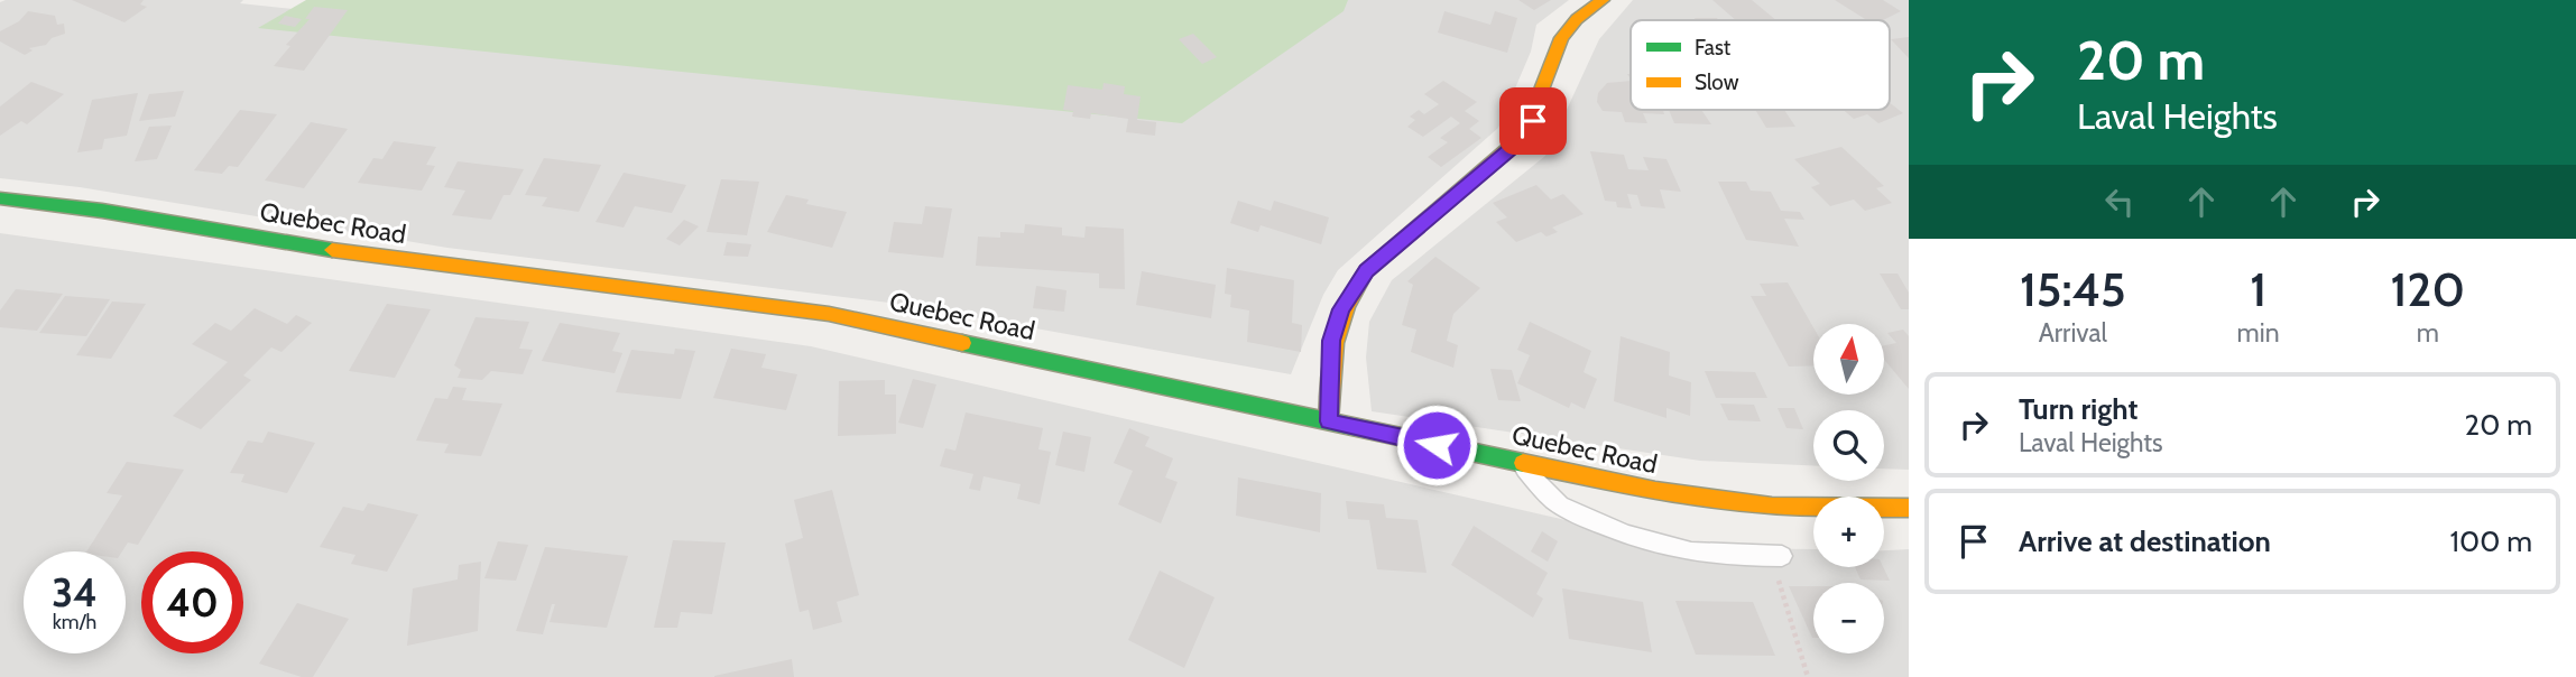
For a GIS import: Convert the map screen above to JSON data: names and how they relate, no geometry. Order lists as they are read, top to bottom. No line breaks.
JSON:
{"streets":{"street":["Quebec Road"]},"legend":["Fast","Slow"],"north":"top","page":{"turn":["20 m","Laval Heights"],"eta":["15:45","Arrival","1","min","120","m"],"map_buttons":["+","−"],"list":[{"name":"Turn right","note":"Laval Heights","value":"20 m"},{"name":"Arrive at destination","value":"100 m"}],"speed":"34 km/h","limit":"40"}}
